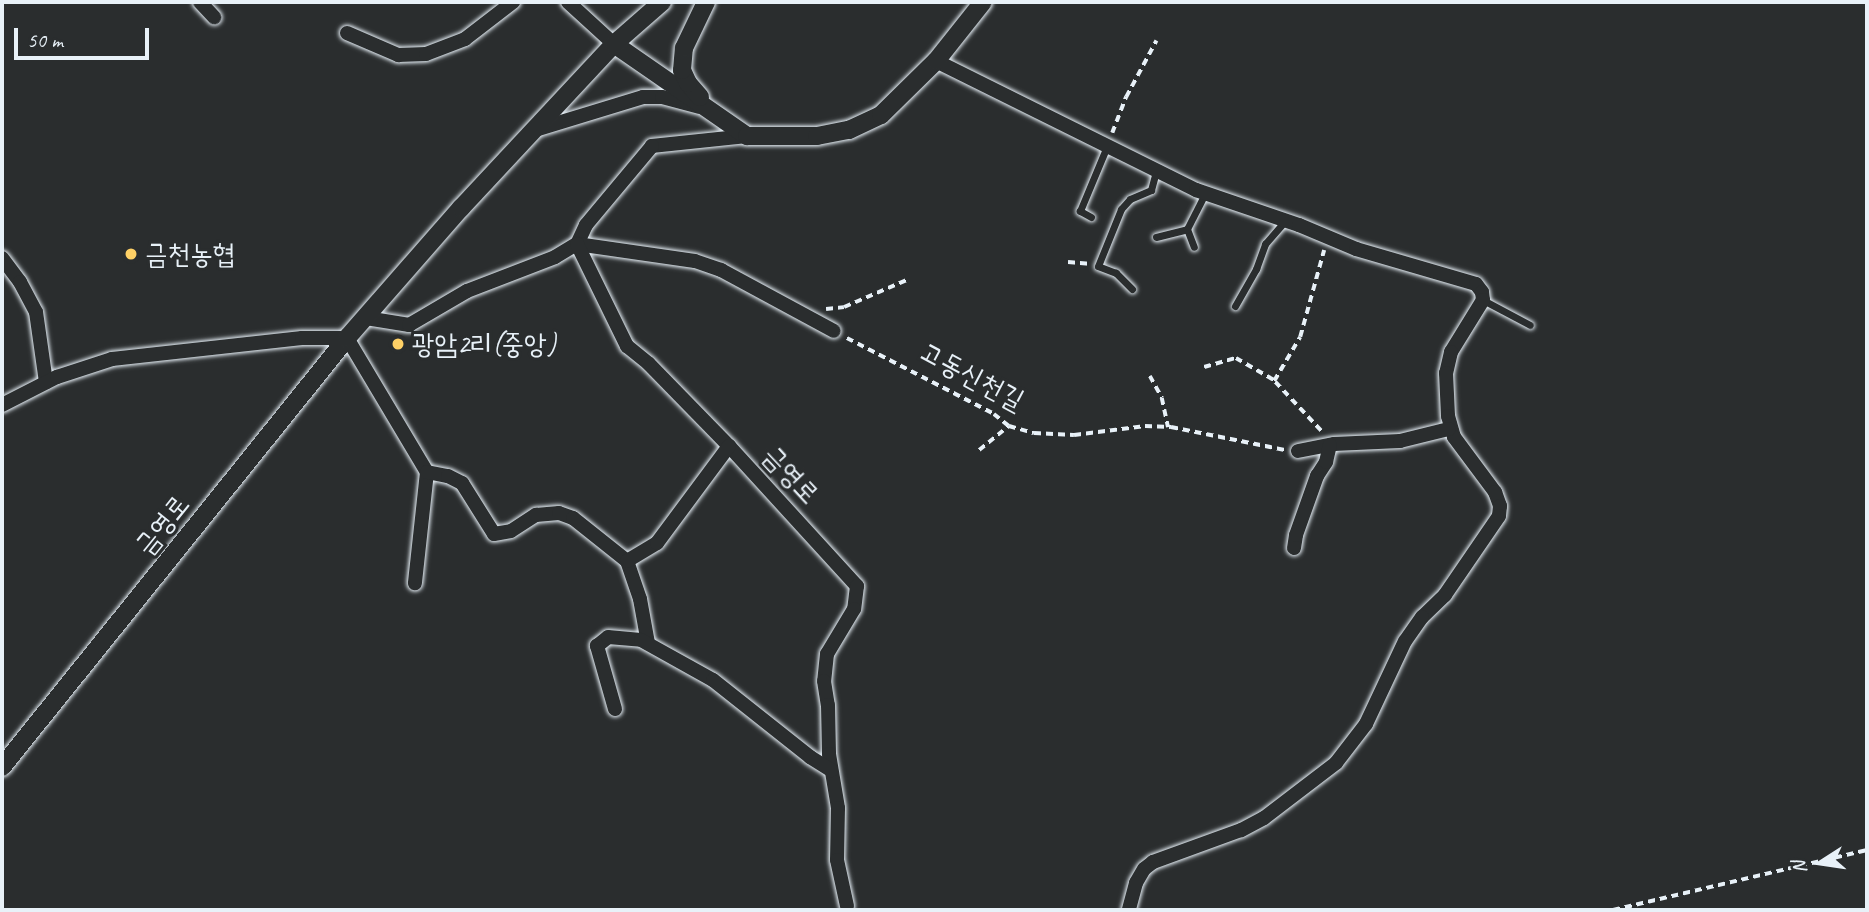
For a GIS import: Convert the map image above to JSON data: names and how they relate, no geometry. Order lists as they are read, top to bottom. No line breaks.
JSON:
{"streets":{"street":["금영로"],"path":["고동신천길"]},"places":["금천농협","광암2리(중앙)"],"scale_bar":"50 m","north":"left"}
